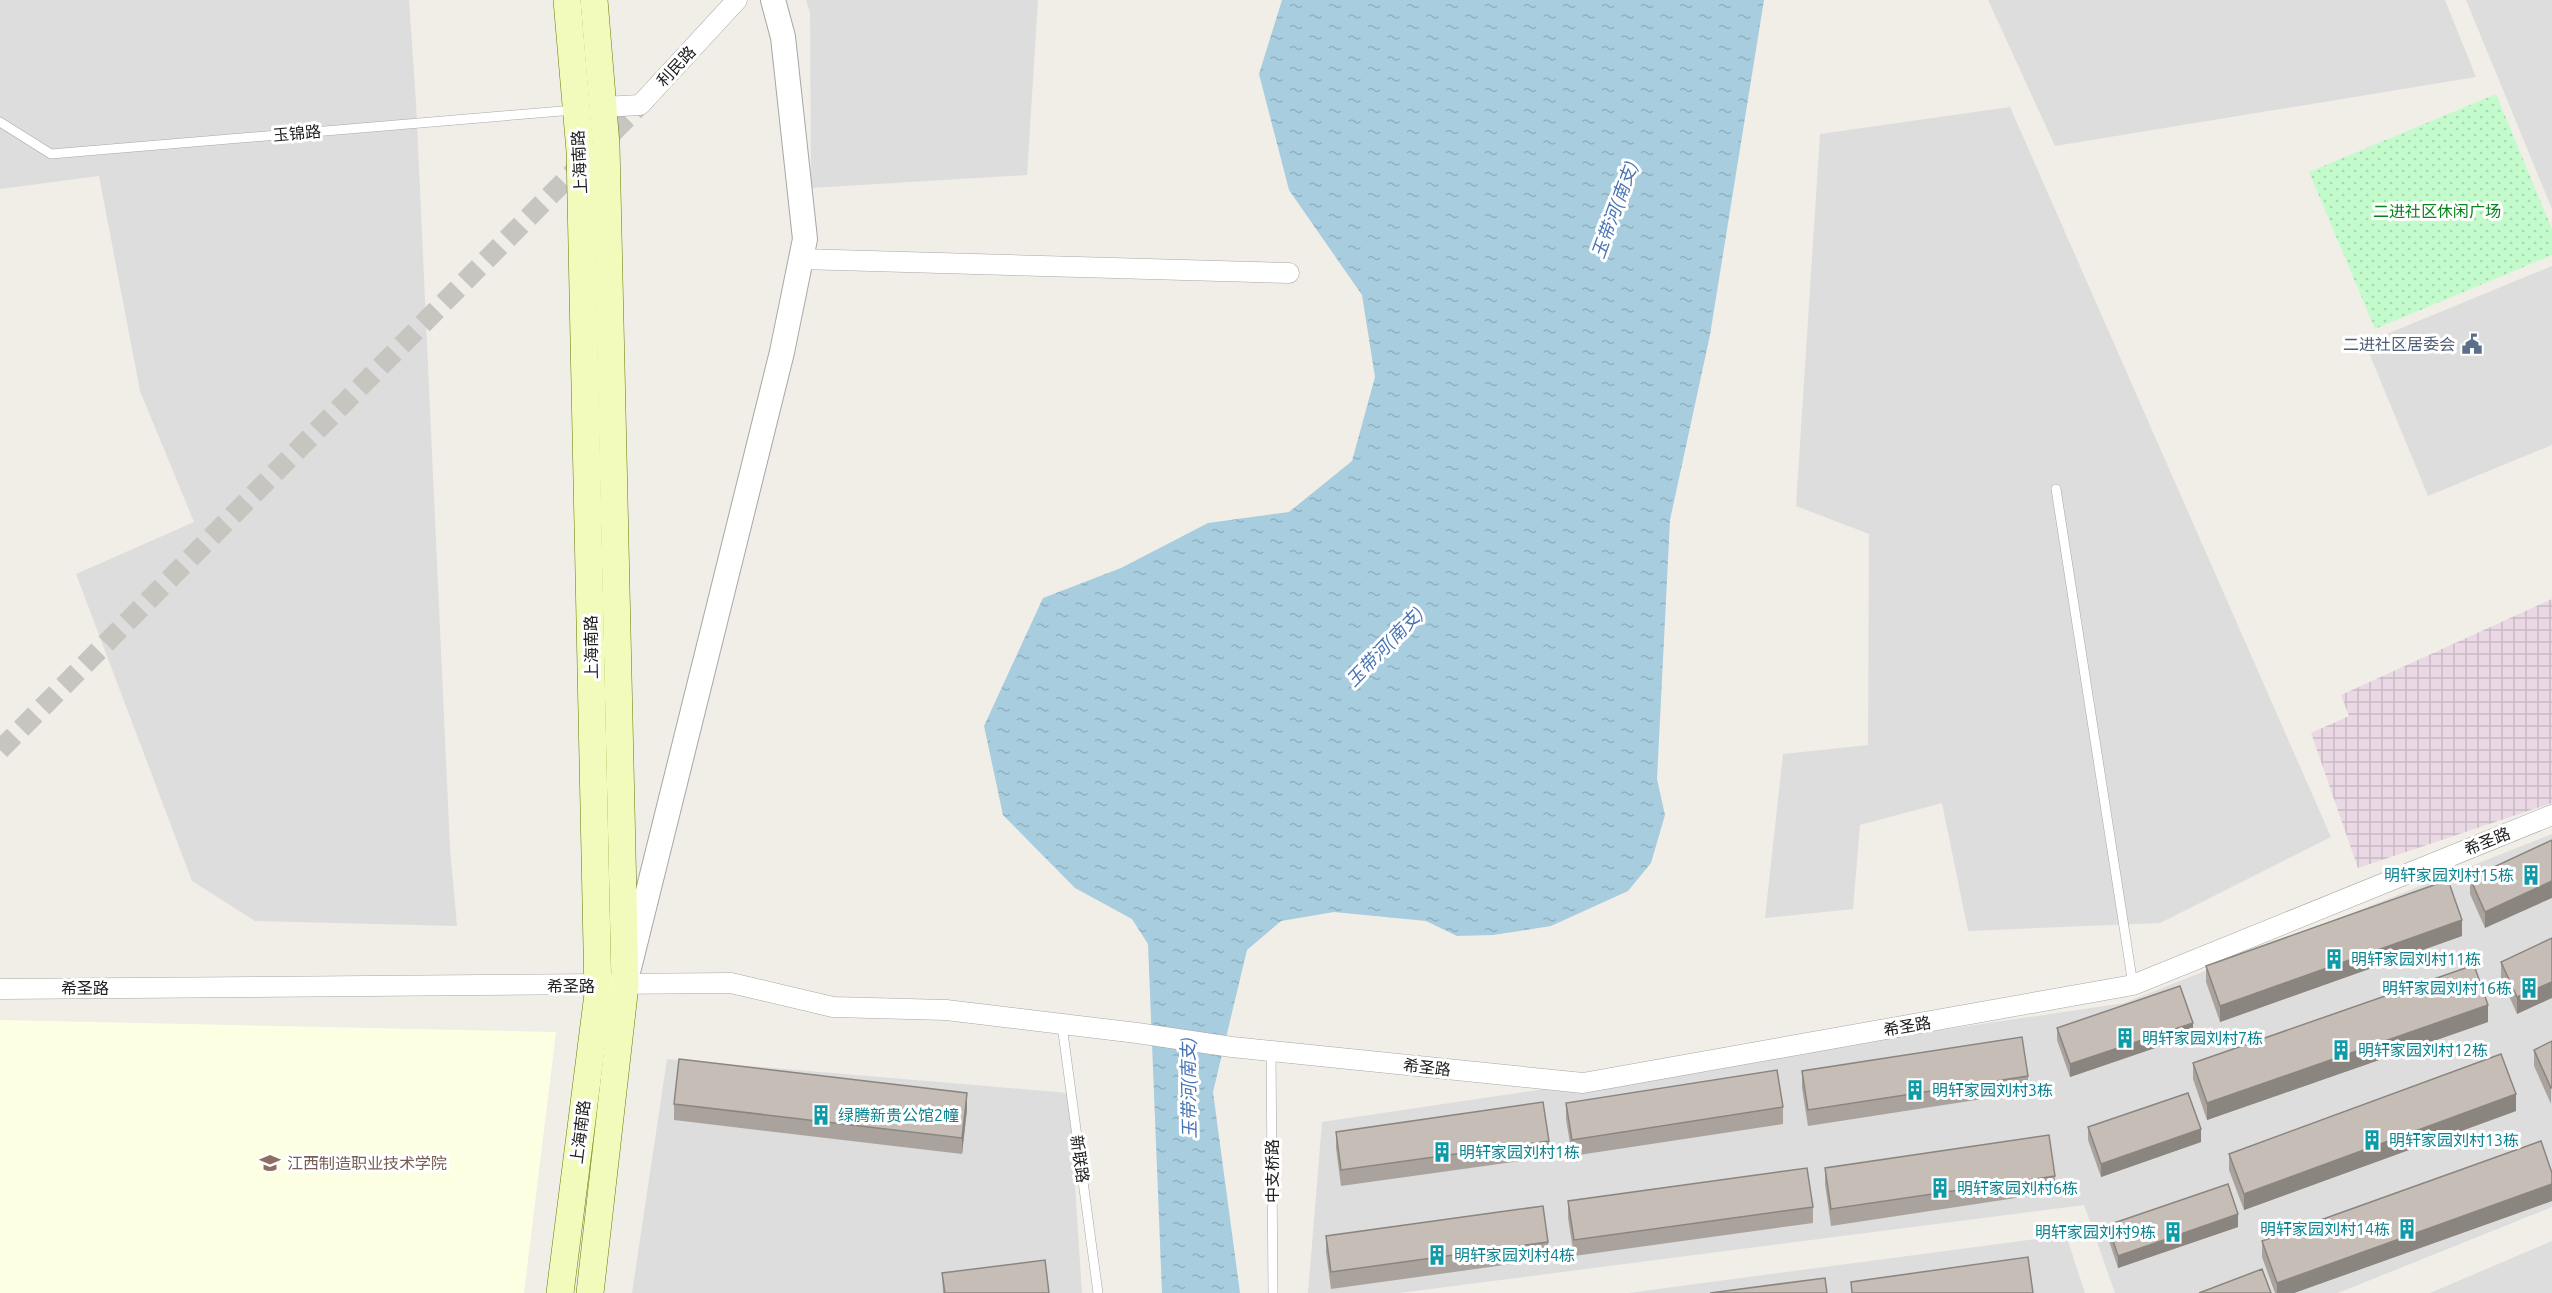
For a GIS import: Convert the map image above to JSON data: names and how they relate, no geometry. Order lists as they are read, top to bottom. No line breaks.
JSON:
{"streets":{"main road":["上海南路"],"street":["利民路","希圣路"],"lane":["玉锦路","新联路","中支桥路"]},"crossings":[["利民路","玉锦路"],["利民路","上海南路"],["玉锦路","上海南路"],["上海南路","希圣路"],["希圣路","新联路"],["希圣路","中支桥路"]],"water":["玉带河(南支)"],"parks":["二进社区休闲广场"],"places":{"public building":["二进社区居委会"],"building":["明轩家园刘村15栋","明轩家园刘村11栋","明轩家园刘村16栋","明轩家园刘村7栋","明轩家园刘村12栋","明轩家园刘村3栋","绿腾新贵公馆2幢","明轩家园刘村13栋","明轩家园刘村1栋","明轩家园刘村6栋","明轩家园刘村14栋","明轩家园刘村9栋","明轩家园刘村4栋"],"school or university":["江西制造职业技术学院"]}}
